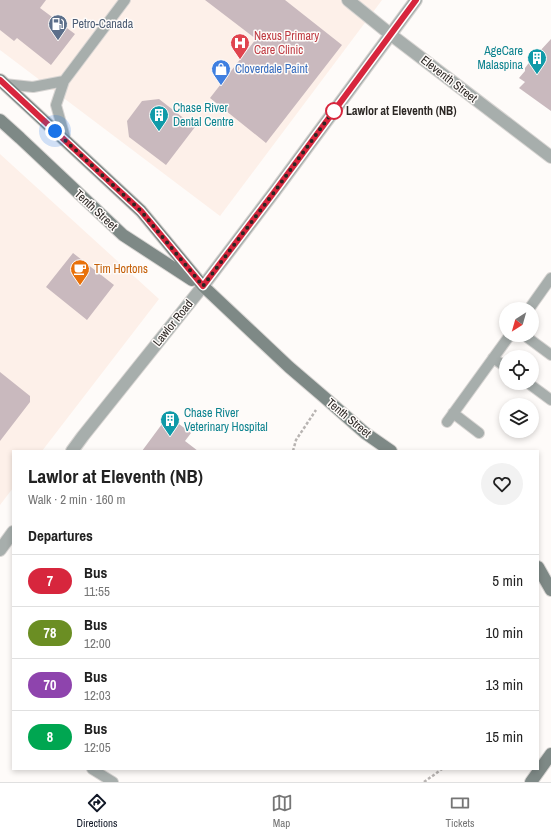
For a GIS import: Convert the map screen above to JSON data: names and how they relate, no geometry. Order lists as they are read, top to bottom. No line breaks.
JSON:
{"streets":{"street":["Eleventh Street","Tenth Street","Lawlor Road"]},"crossings":[["Eleventh Street","Lawlor Road"],["Tenth Street","Lawlor Road"]],"places":{"fuel station":["Petro-Canada"],"hospital":["Nexus Primary Care Clinic"],"building":["AgeCare Malaspina","Chase River Dental Centre","Chase River Veterinary Hospital"],"shop":["Cloverdale Paint"],"other":["Lawlor at Eleventh (NB)"],"cafe":["Tim Hortons"]},"lines":["bus line 7"],"north":"bottom left","page":{"heading":[["Lawlor at Eleventh (NB)","Walk · 2 min · 160 m"],"Departures"],"list":[{"mark":"7","name":"Bus","note":"11:55","value":"5 min"},{"mark":"78","name":"Bus","note":"12:00","value":"10 min"},{"mark":"70","name":"Bus","note":"12:03","value":"13 min"},{"mark":"8","name":"Bus","note":"12:05","value":"15 min"}],"tabs":["Directions","Map","Tickets"]}}
